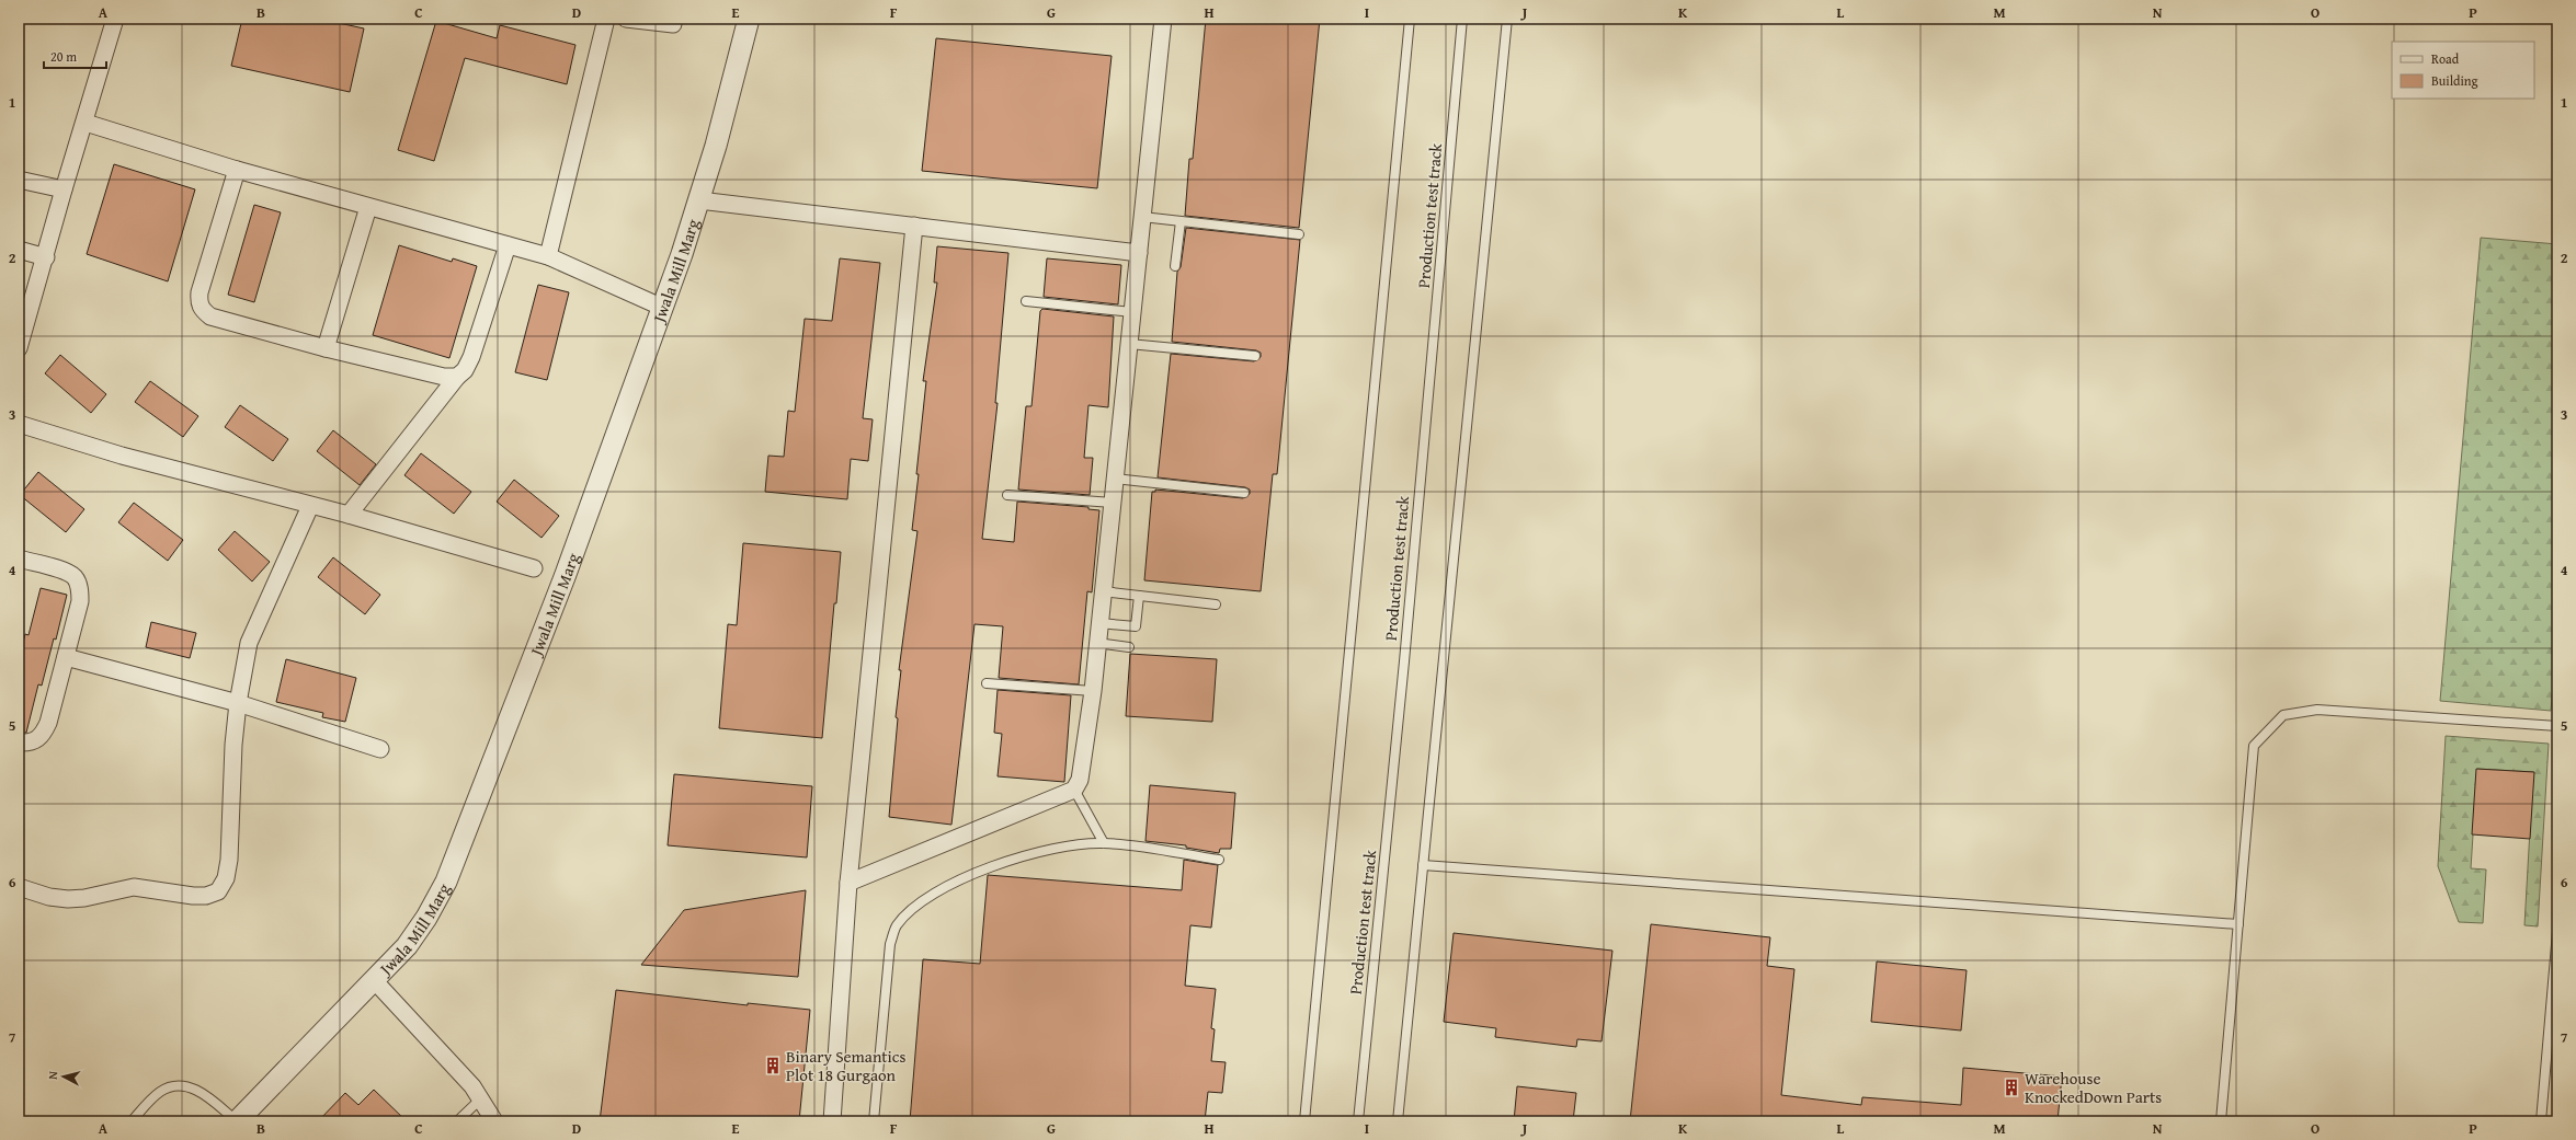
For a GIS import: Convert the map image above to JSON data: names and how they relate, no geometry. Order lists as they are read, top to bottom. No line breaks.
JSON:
{"streets":{"street":["Jwala Mill Marg"],"lane":["Production test track"]},"places":{"building":["Binary Semantics Plot 18 Gurgaon","Warehouse KnockedDown Parts"]},"legend":["Road","Building"],"scale_bar":"20 m","north":"left","grid":{"columns":["A","B","C","D","E","F","G","H","I","J","K","L","M","N","O","P"],"rows":["1","2","3","4","5","6","7"]}}
